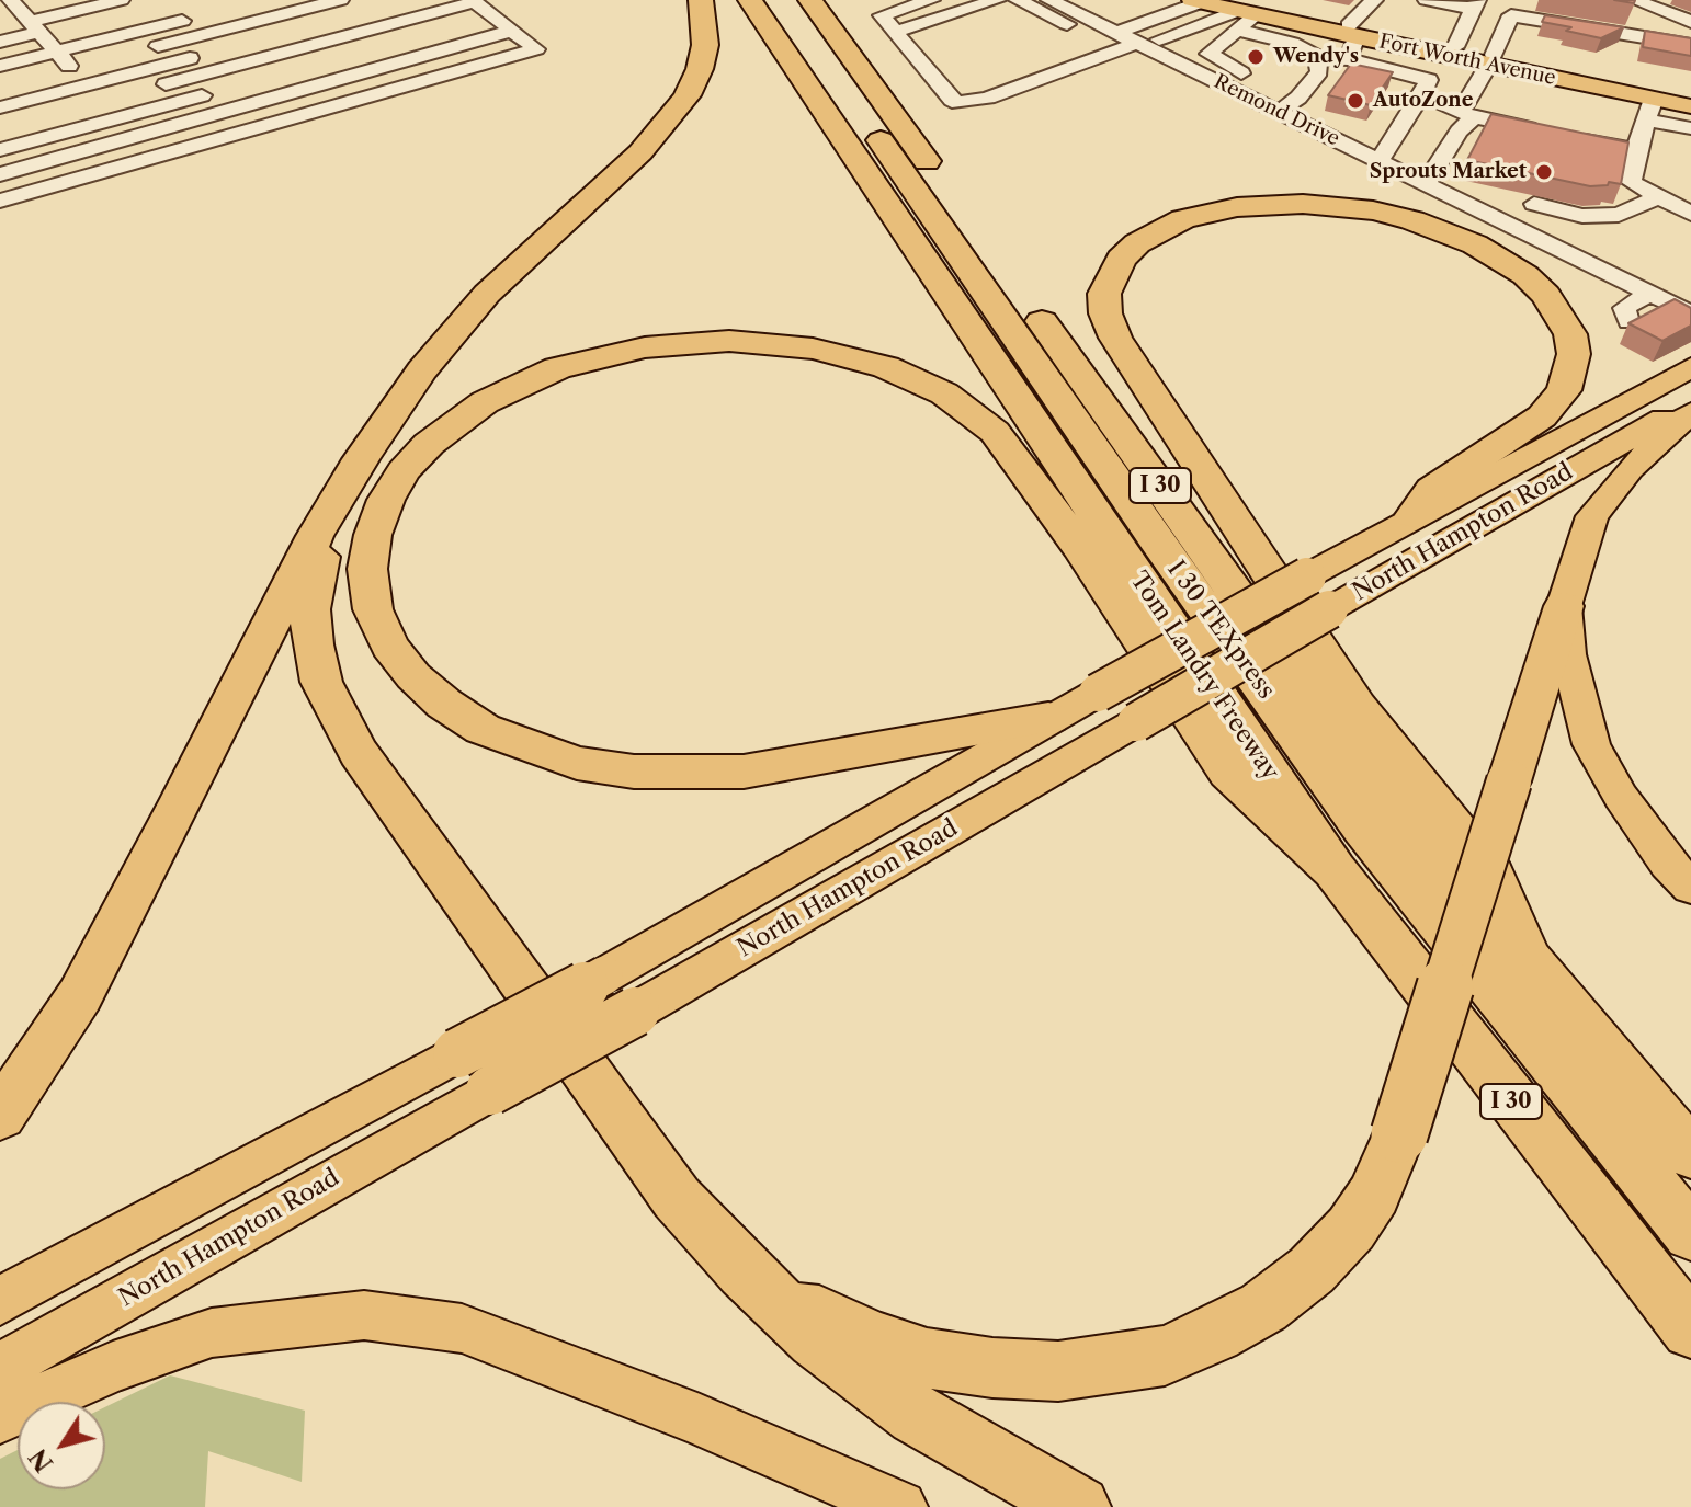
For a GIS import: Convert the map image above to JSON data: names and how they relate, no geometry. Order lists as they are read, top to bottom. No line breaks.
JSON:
{"streets":{"highway":["I 30","I 30 TEXpress","Tom Landry Freeway"],"main road":["Fort Worth Avenue","North Hampton Road"],"street":["Remond Drive"]},"places":["Wendy's","AutoZone","Sprouts Market"],"north":"bottom left"}
